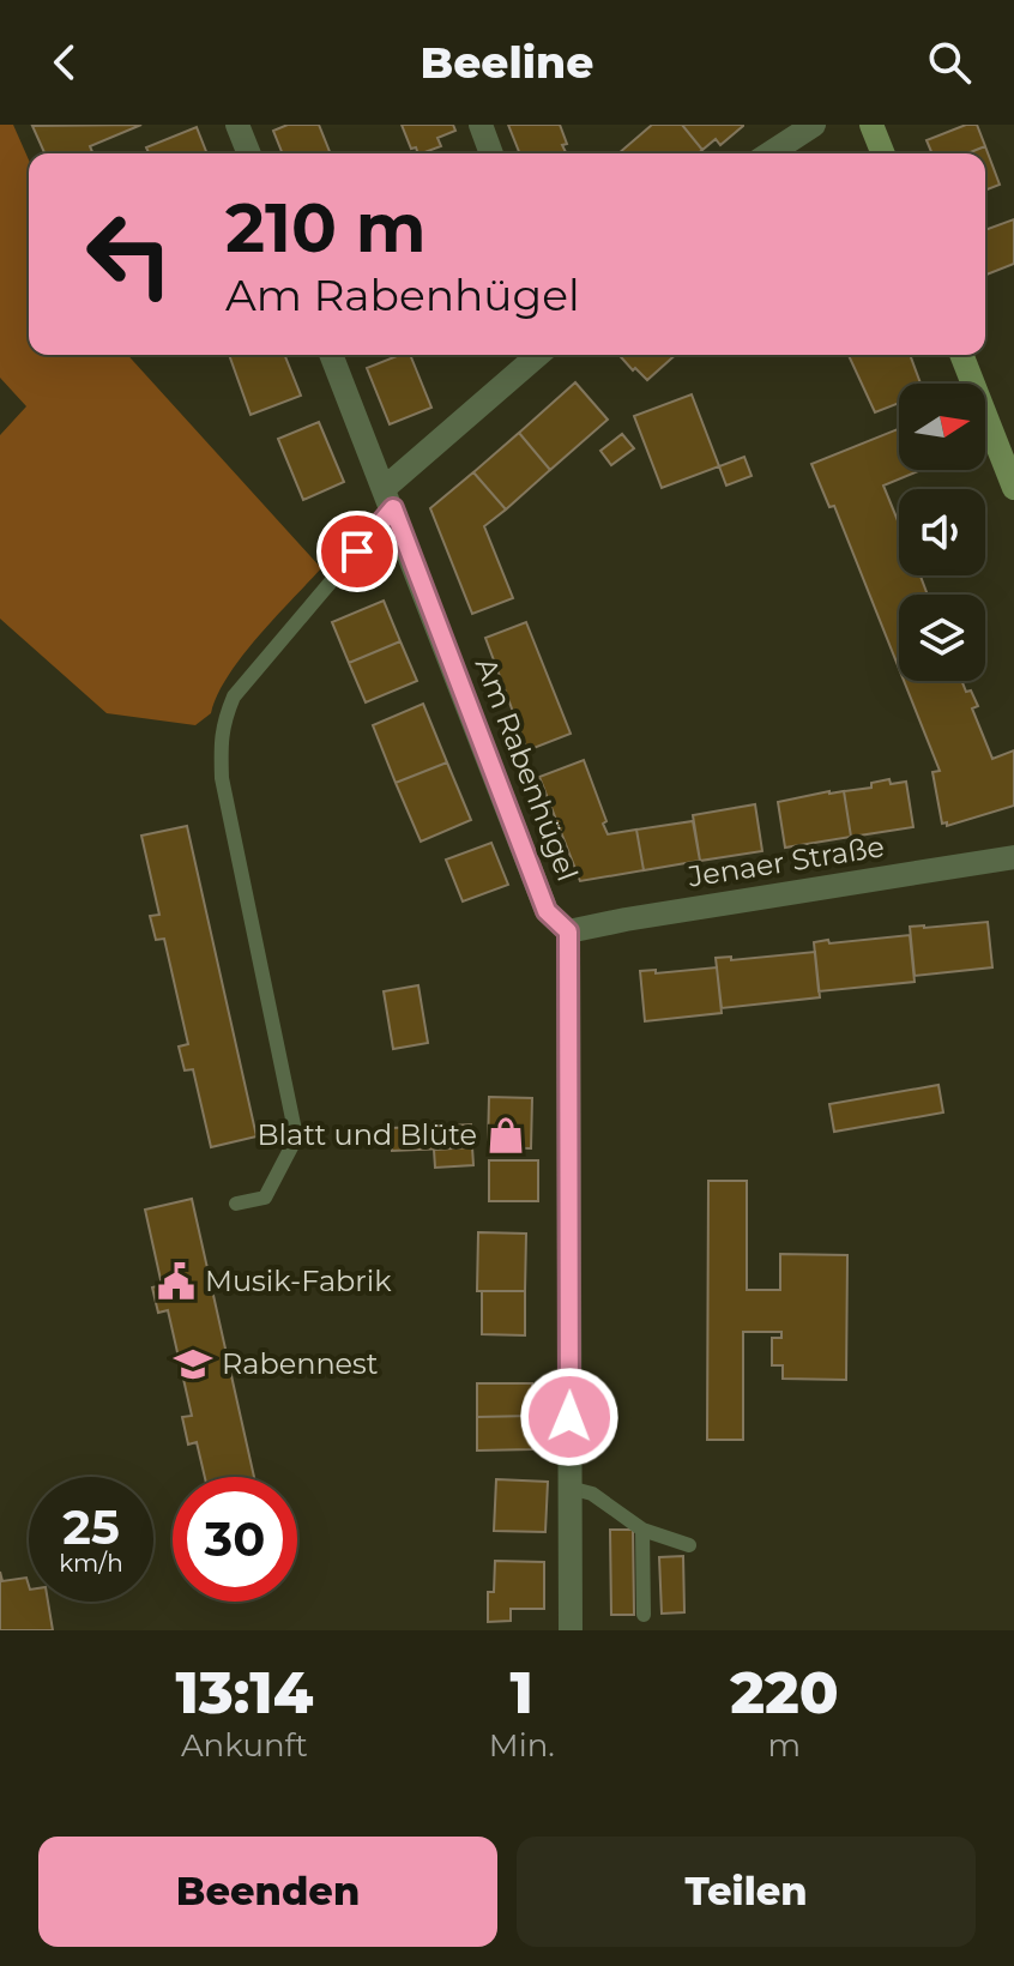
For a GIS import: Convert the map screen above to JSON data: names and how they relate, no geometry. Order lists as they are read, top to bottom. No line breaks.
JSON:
{"streets":{"street":["Am Rabenhügel","Jenaer Straße"]},"crossings":[["Am Rabenhügel","Jenaer Straße"]],"places":{"shop":["Blatt und Blüte"],"public building":["Musik-Fabrik"],"school or university":["Rabennest"]},"north":"right","page":{"header":"Beeline","turn":["210 m","Am Rabenhügel"],"speed":"25 km/h","limit":"30","eta":["13:14","Ankunft","1","Min.","220","m"],"buttons":["Beenden","Teilen"]}}
